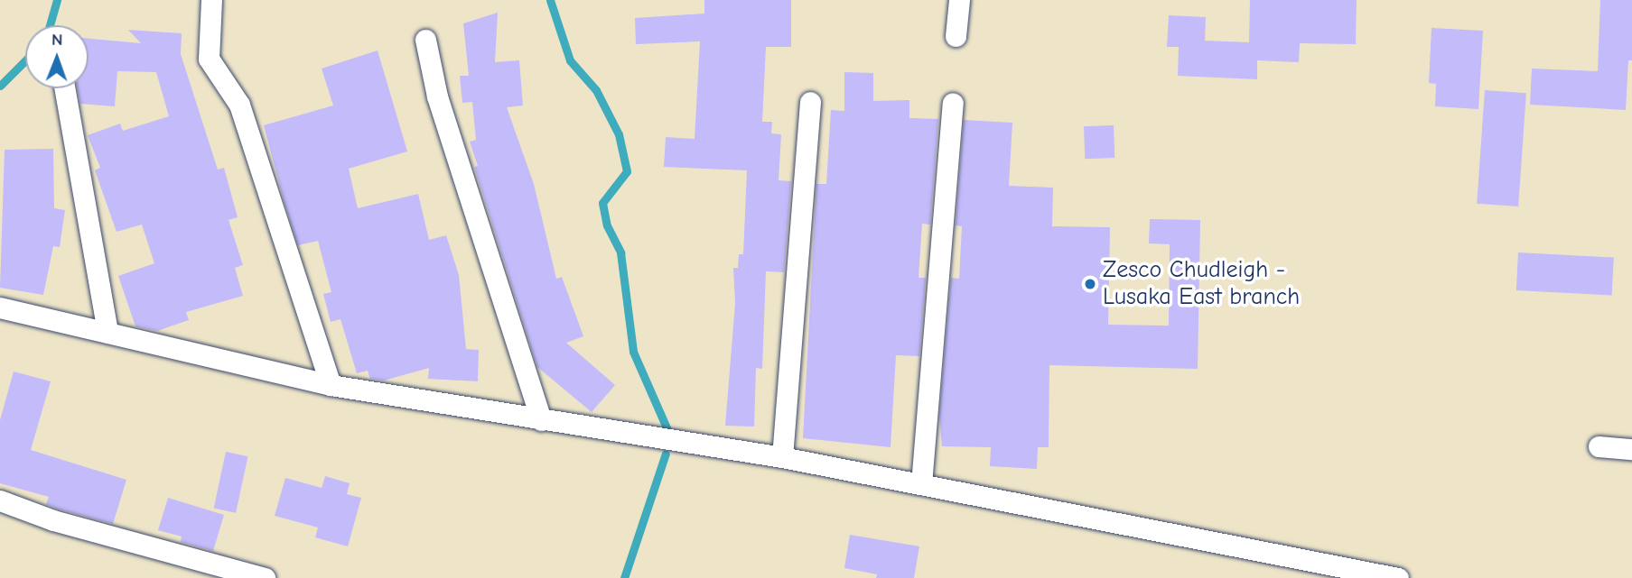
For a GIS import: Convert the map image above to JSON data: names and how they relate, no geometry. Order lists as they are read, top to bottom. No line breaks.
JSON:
{"places":["Zesco Chudleigh - Lusaka East branch"],"north":"top"}
